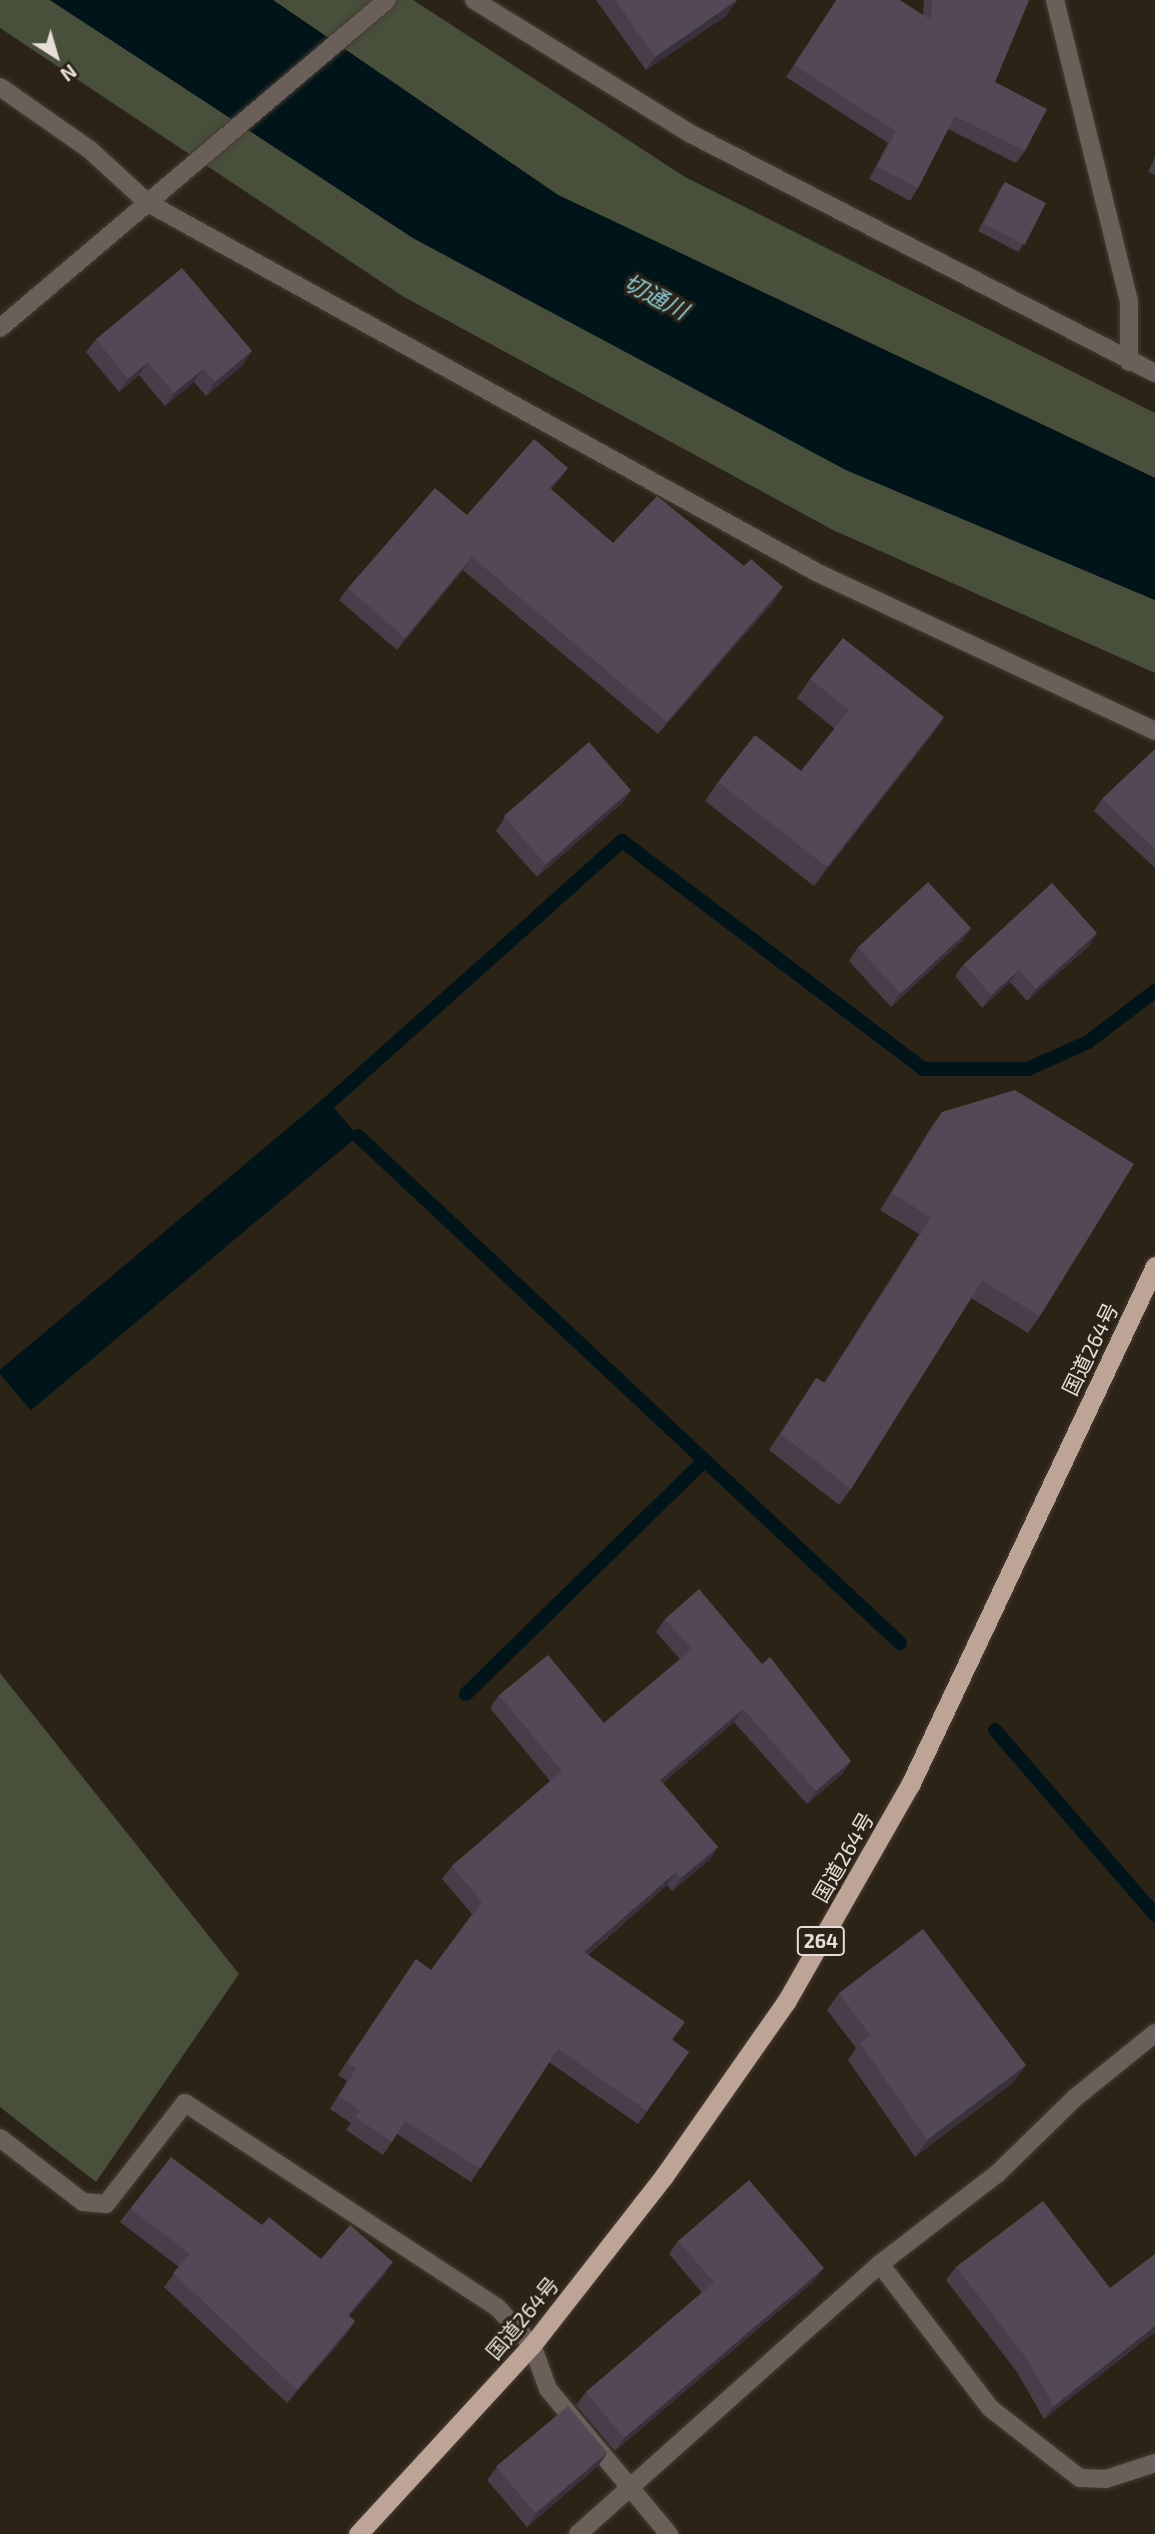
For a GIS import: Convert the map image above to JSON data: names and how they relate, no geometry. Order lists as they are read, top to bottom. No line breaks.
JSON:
{"streets":{"highway":["国道264号","264"]},"water":["切通川"],"north":"bottom right"}
